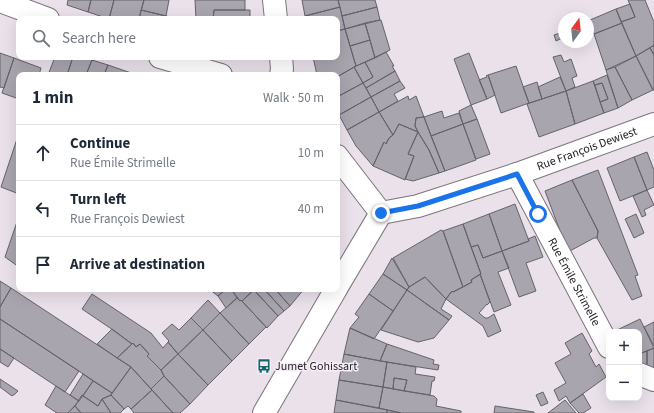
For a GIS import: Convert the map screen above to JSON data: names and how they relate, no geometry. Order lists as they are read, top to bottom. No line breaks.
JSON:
{"streets":{"street":["Rue François Dewiest","Rue Émile Strimelle"]},"crossings":[["Rue François Dewiest","Rue Émile Strimelle"]],"places":{"bus stop":["Jumet Gohissart"]},"north":"top","page":{"search":"Search here","heading":["1 min","Walk · 50 m"],"list":[["Continue","Rue Émile Strimelle","10 m"],["Turn left","Rue François Dewiest","40 m"],"Arrive at destination"],"map_buttons":["+","−"]}}
